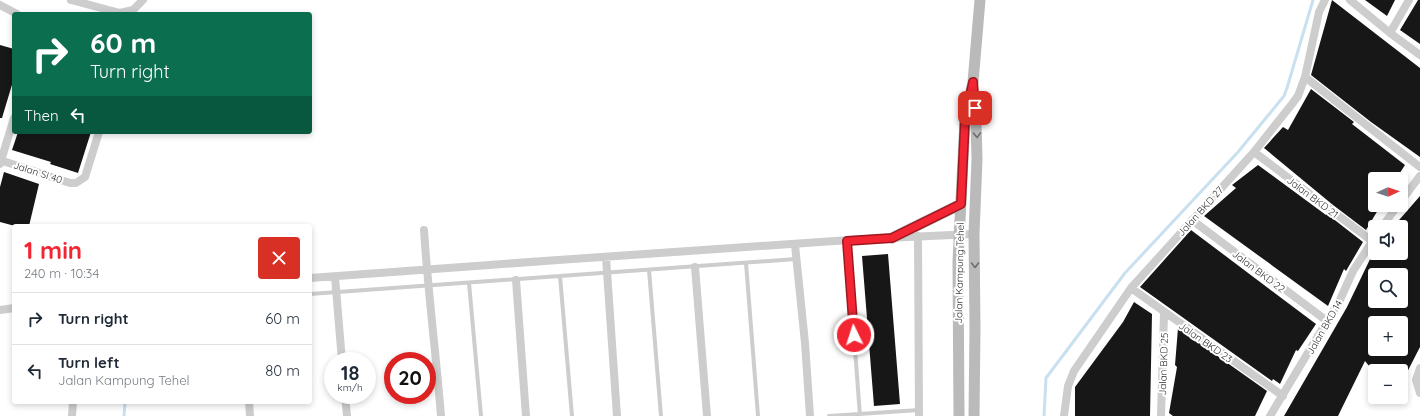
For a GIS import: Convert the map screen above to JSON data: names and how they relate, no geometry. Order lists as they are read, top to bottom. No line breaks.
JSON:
{"streets":{"main road":["Jalan Kampung Tehel"],"street":["Jalan SI 40","Jalan BKD 21","Jalan BKD 27","Jalan BKD 22","Jalan BKD 14","Jalan BKD 23","Jalan BKD 25"]},"crossings":[["Jalan BKD 21","Jalan BKD 27"],["Jalan BKD 27","Jalan BKD 22"],["Jalan BKD 27","Jalan BKD 23"],["Jalan BKD 22","Jalan BKD 14"],["Jalan BKD 14","Jalan BKD 23"],["Jalan BKD 23","Jalan BKD 25"]],"north":"right","page":{"turn":["60 m","Turn right"],"then":"Then","map_buttons":["+","−"],"heading":["1 min","240 m · 10:34"],"list":[{"name":"Turn right","value":"60 m"},{"name":"Turn left","note":"Jalan Kampung Tehel","value":"80 m"}],"speed":"18 km/h","limit":"20"}}
